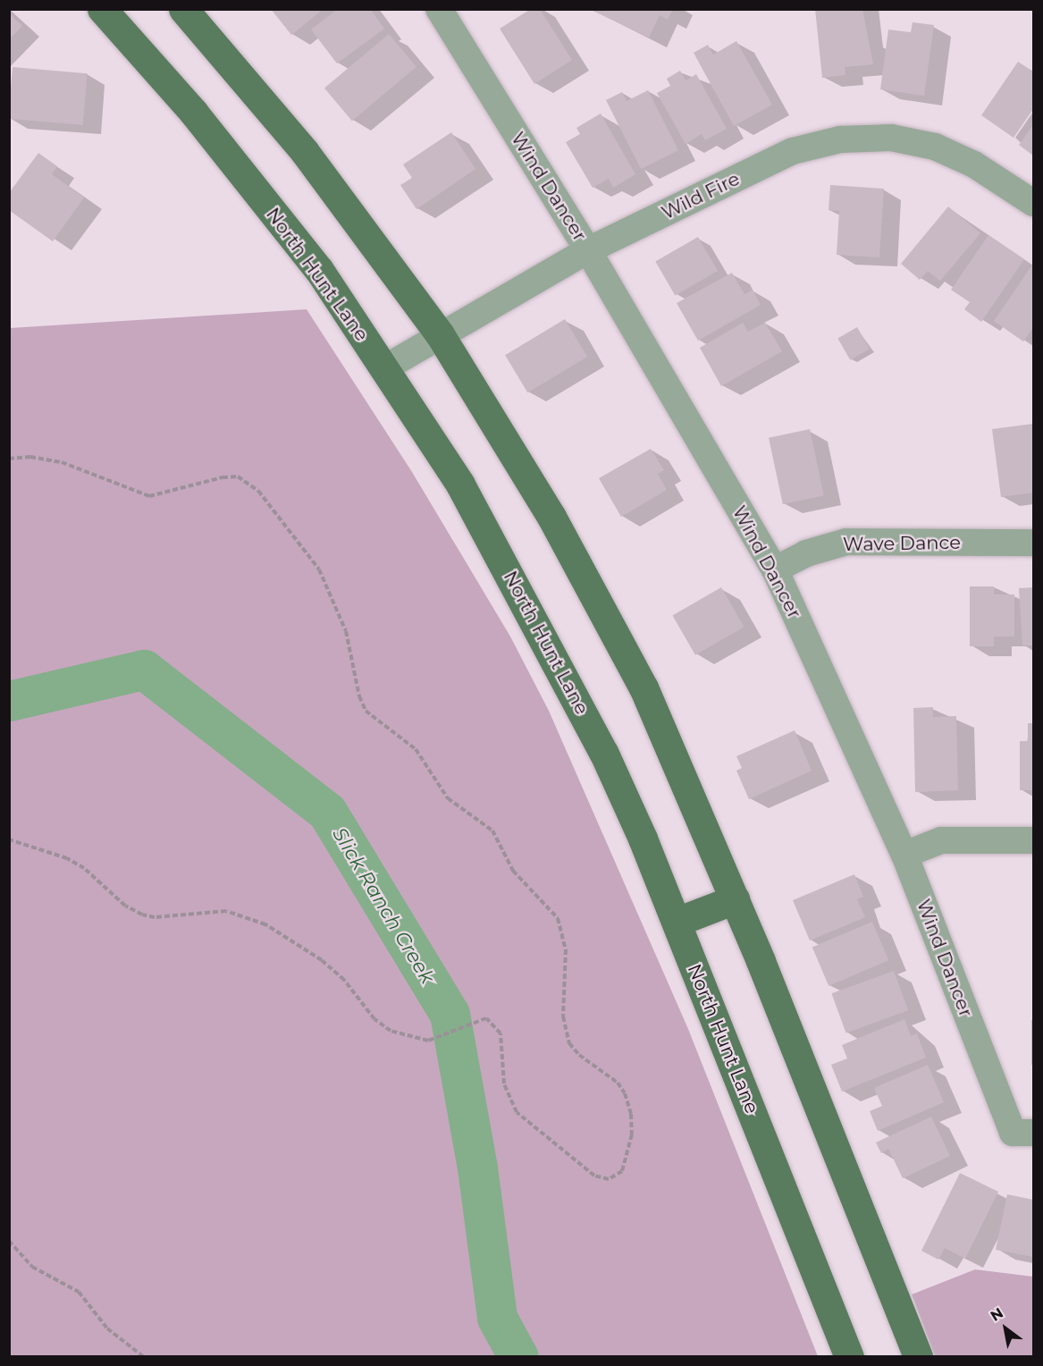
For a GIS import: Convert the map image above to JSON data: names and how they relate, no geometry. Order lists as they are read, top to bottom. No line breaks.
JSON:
{"streets":{"main road":["North Hunt Lane"],"street":["Wind Dancer","Wild Fire","Wave Dance"]},"crossings":[["Wind Dancer","Wild Fire"],["Wind Dancer","Wave Dance"],["Wild Fire","North Hunt Lane"]],"water":["Slick Ranch Creek"],"north":"top left"}
